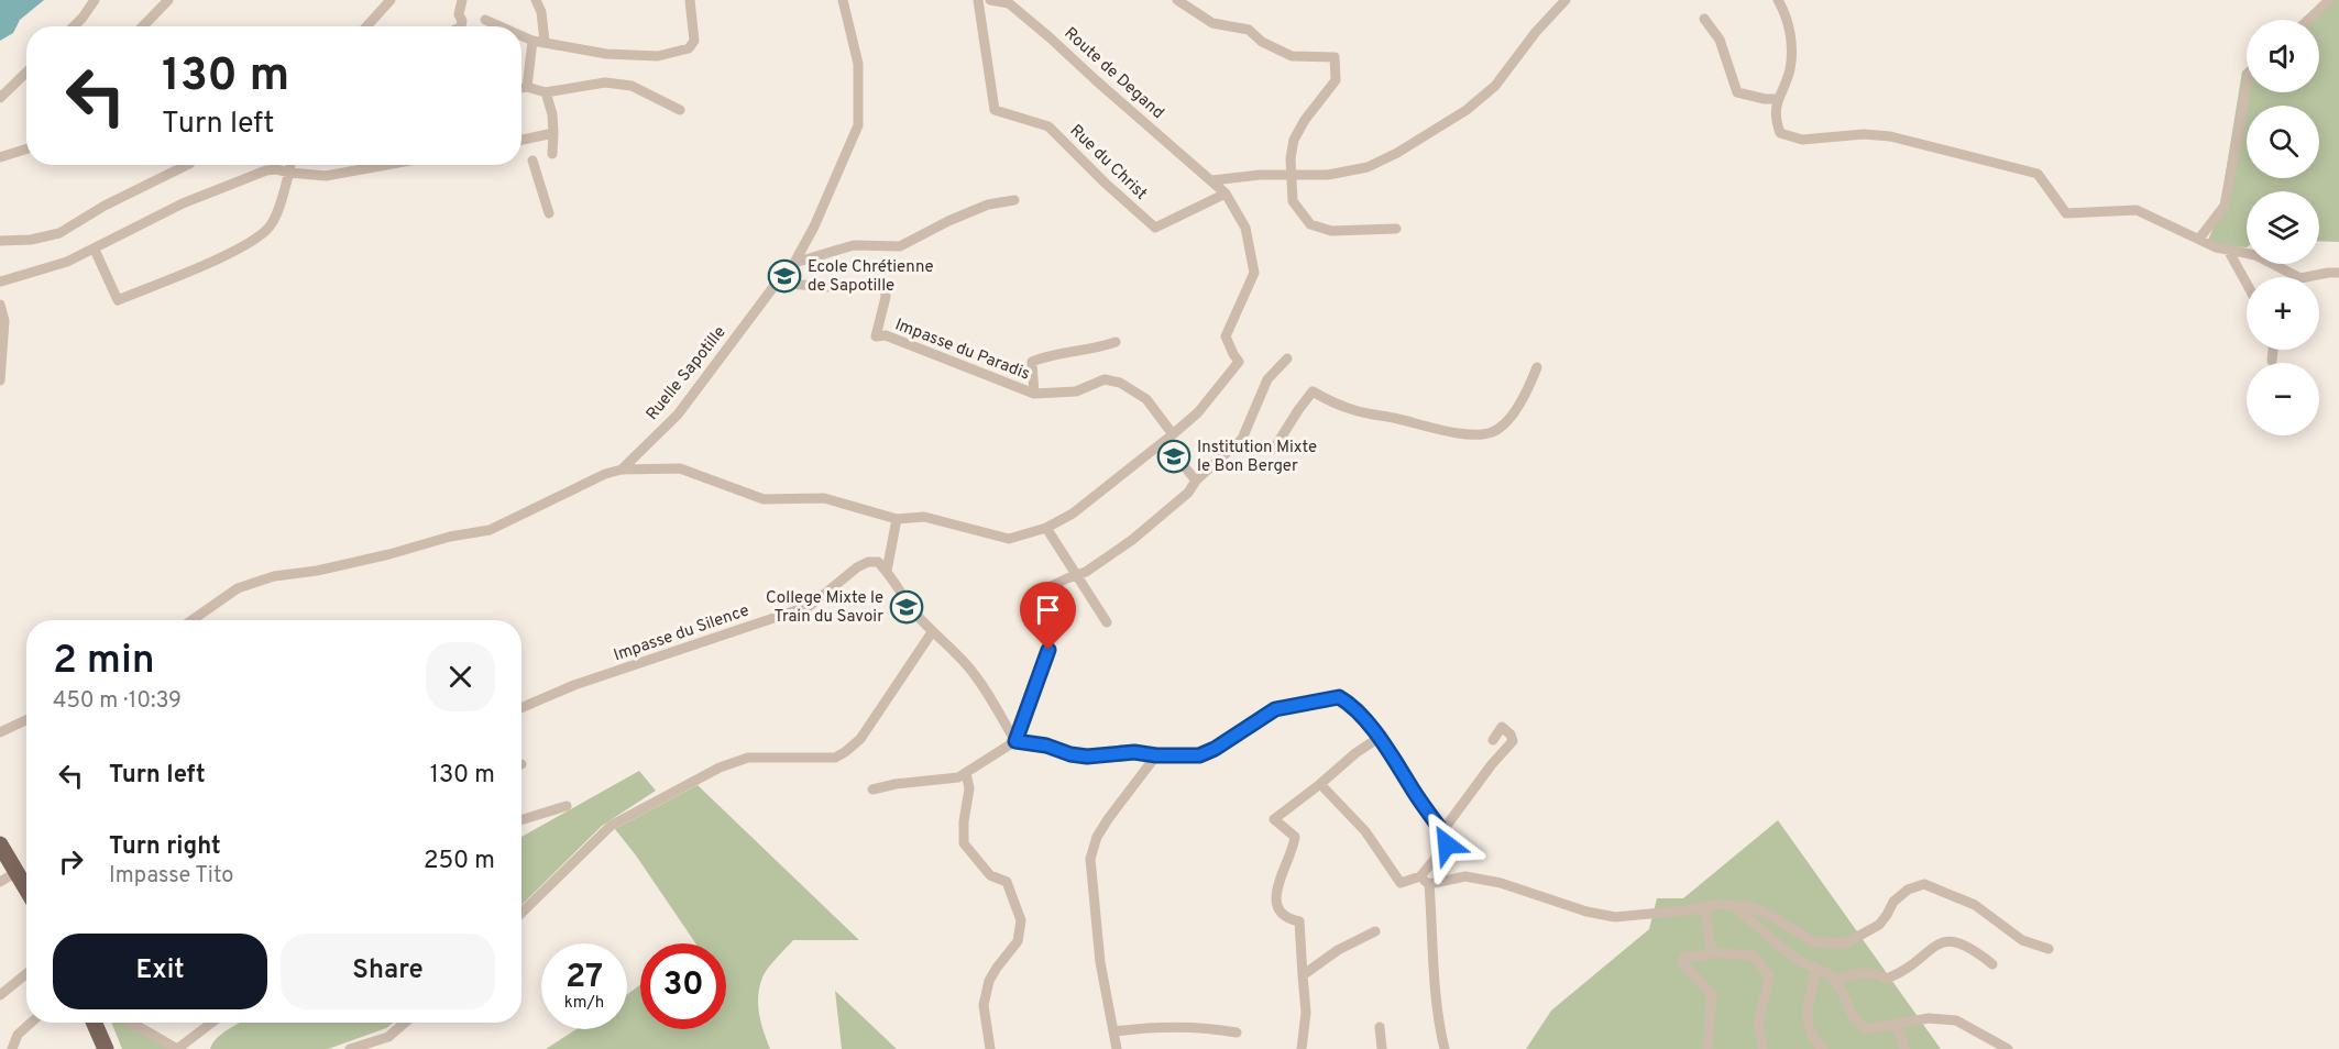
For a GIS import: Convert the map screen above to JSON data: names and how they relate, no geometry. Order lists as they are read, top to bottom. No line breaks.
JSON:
{"streets":{"street":["Route de Degand","Rue du Christ","Impasse du Paradis","Ruelle Sapotille","Impasse du Silence"]},"crossings":[["Route de Degand","Rue du Christ"],["Route de Degand","Impasse du Paradis"],["Impasse du Paradis","Ruelle Sapotille"]],"places":{"school or university":["Ecole Chrétienne de Sapotille","Institution Mixte le Bon Berger","College Mixte le Train du Savoir"]},"page":{"map_buttons":["+","−"],"turn":["130 m","Turn left"],"heading":["2 min","450 m · 10:39"],"list":[{"name":"Turn left","value":"130 m"},{"name":"Turn right","note":"Impasse Tito","value":"250 m"}],"buttons":["Exit","Share"],"speed":"27 km/h","limit":"30"}}
